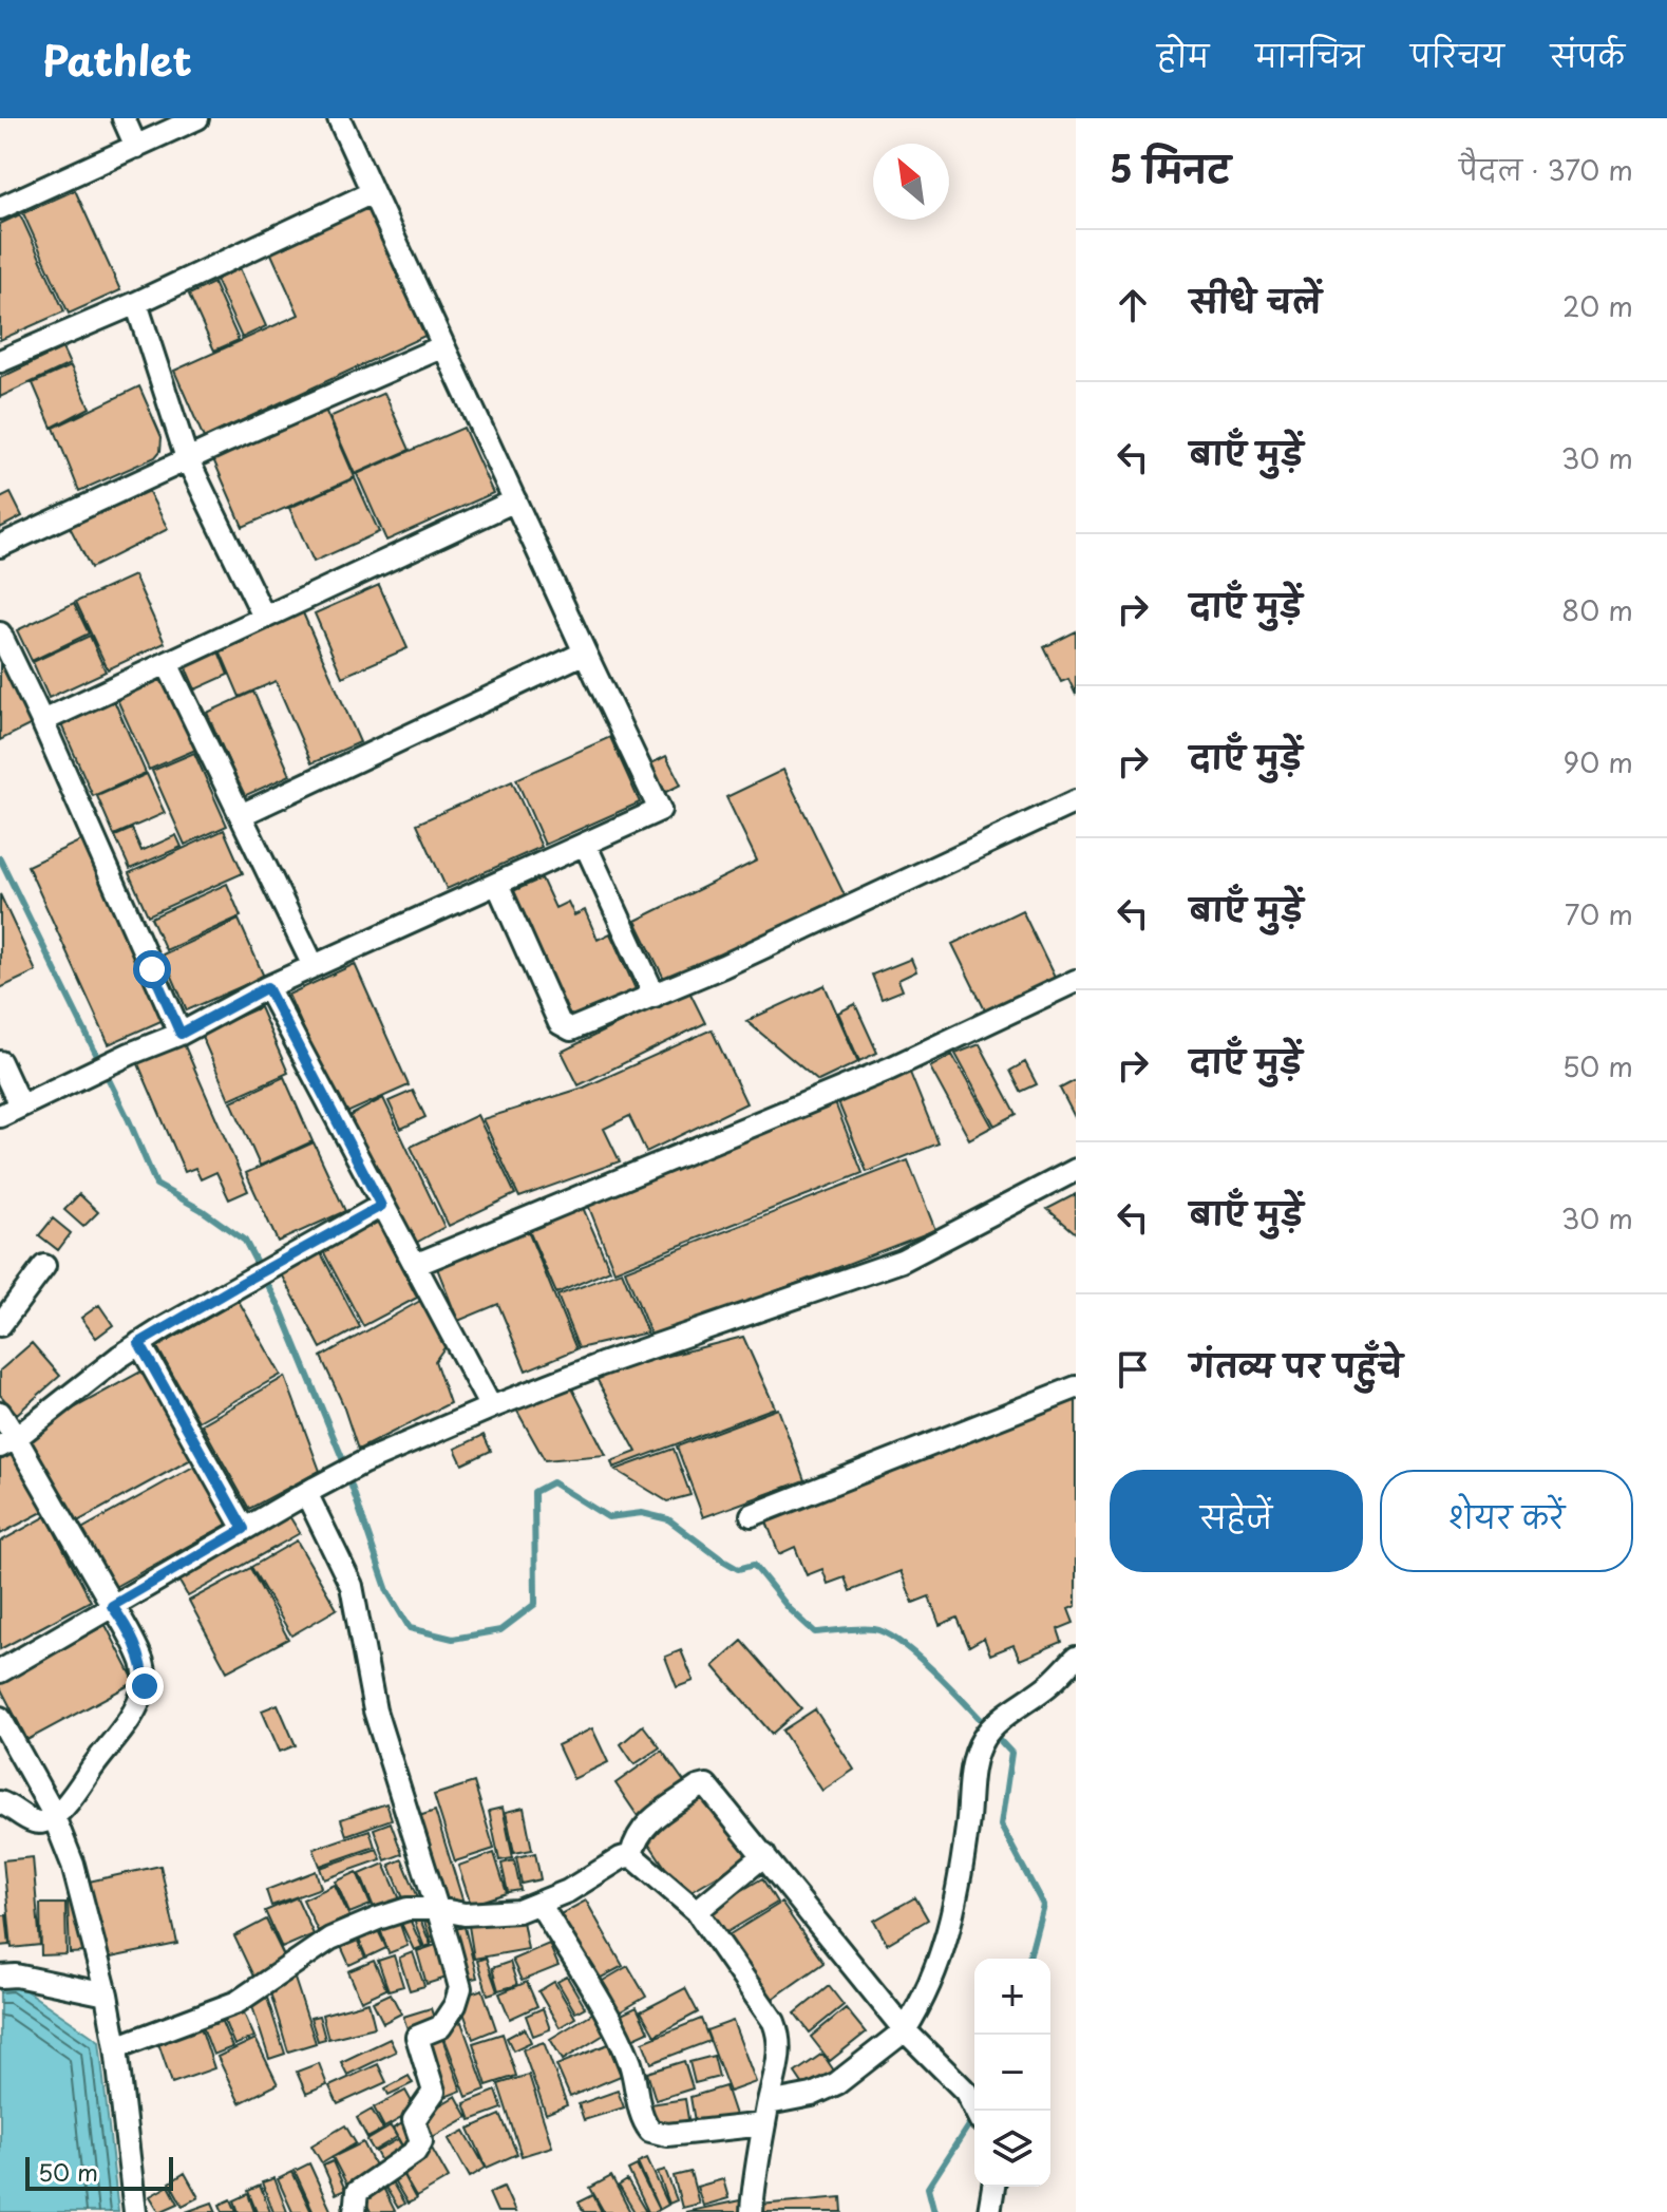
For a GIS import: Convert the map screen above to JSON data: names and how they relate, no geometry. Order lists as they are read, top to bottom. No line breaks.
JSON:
{"scale_bar":"50 m","north":"top left","page":{"header":"Pathlet","nav":["होम","मानचित्र","परिचय","संपर्क"],"heading":["5 मिनट","पैदल · 370 m"],"list":[["सीधे चलें","20 m"],["बाएँ मुड़ें","30 m"],["दाएँ मुड़ें","80 m"],["दाएँ मुड़ें","90 m"],["बाएँ मुड़ें","70 m"],["दाएँ मुड़ें","50 m"],["बाएँ मुड़ें","30 m"],"गंतव्य पर पहुँचे"],"buttons":["सहेजें","शेयर करें"],"map_buttons":["+","−"],"scale":"50 m"}}
